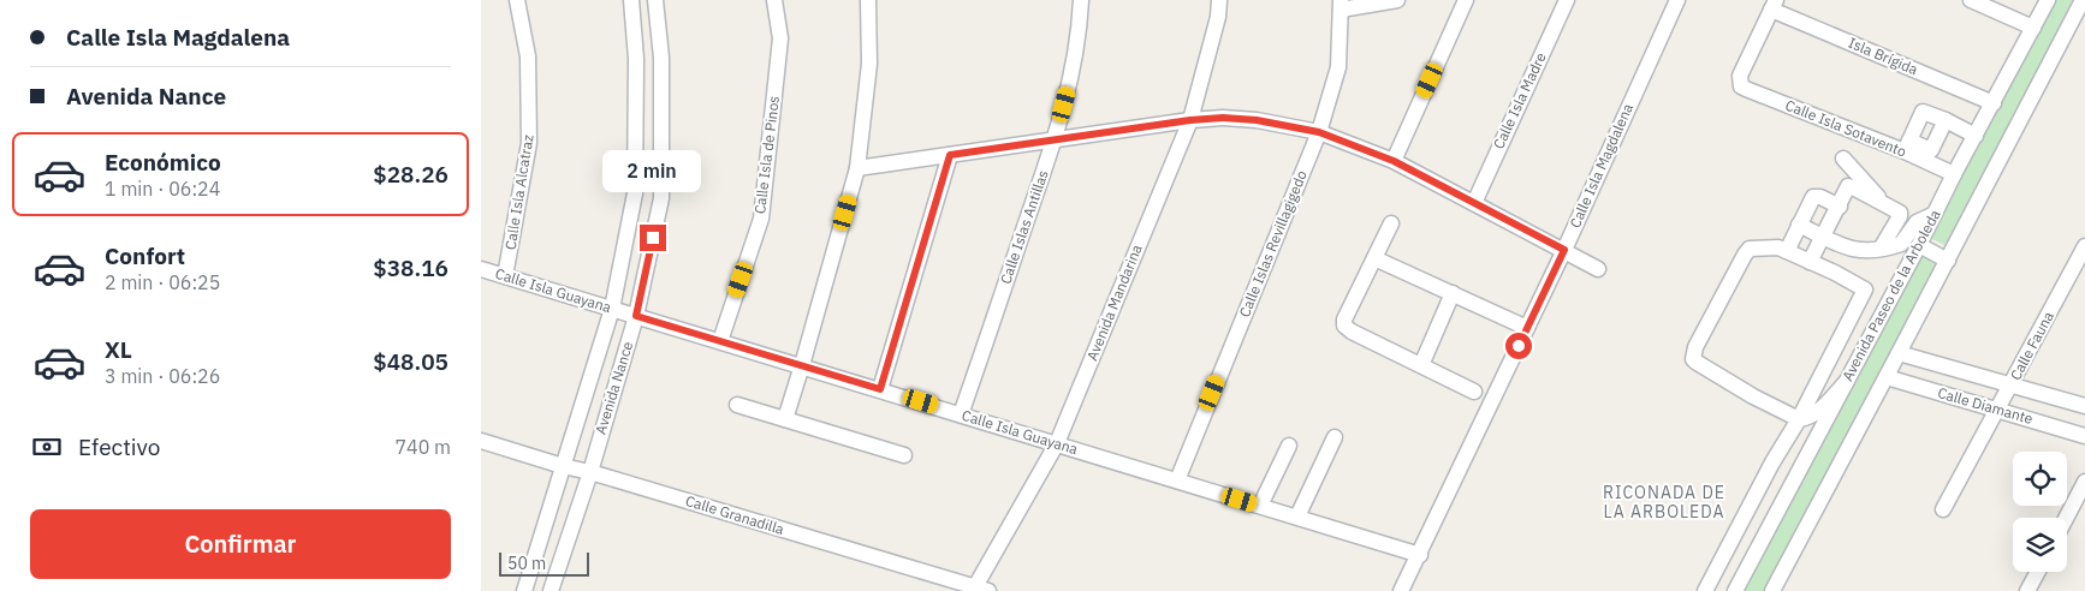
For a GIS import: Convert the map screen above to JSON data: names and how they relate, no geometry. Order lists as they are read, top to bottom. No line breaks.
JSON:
{"streets":{"street":["Isla Brígida","Calle Isla Madre","Calle Isla Sotavento","Calle Isla de Pinos","Calle Isla Magdalena","Calle Isla Alcatraz","Calle Islas Antillas","Calle Islas Revillagigedo","Calle Isla Guayana","Avenida Paseo de la Arboleda","Avenida Mandarina","Calle Fauna","Avenida Nance","Calle Diamante","Calle Granadilla"]},"crossings":[["Isla Brígida","Calle Isla Sotavento"],["Isla Brígida","Avenida Paseo de la Arboleda"],["Calle Isla Sotavento","Avenida Paseo de la Arboleda"],["Calle Isla de Pinos","Calle Isla Guayana"],["Calle Isla Magdalena","Calle Isla Guayana"],["Calle Isla Alcatraz","Calle Isla Guayana"],["Calle Islas Antillas","Calle Isla Guayana"],["Calle Islas Revillagigedo","Calle Isla Guayana"],["Calle Isla Guayana","Avenida Mandarina"],["Calle Isla Guayana","Avenida Nance"],["Avenida Mandarina","Calle Granadilla"],["Calle Fauna","Calle Diamante"],["Avenida Nance","Calle Granadilla"]],"districts":["RICONADA DE LA ARBOLEDA"],"scale_bar":"50 m","page":{"banner":["Calle Isla Magdalena","Avenida Nance"],"list":[{"name":"Económico","note":"1 min · 06:24","value":"$28.26"},{"name":"Confort","note":"2 min · 06:25","value":"$38.16"},{"name":"XL","note":"3 min · 06:26","value":"$48.05"}],"bubble":"2 min","pay":["Efectivo","740 m"],"buttons":"Confirmar","scale":"50 m"}}
